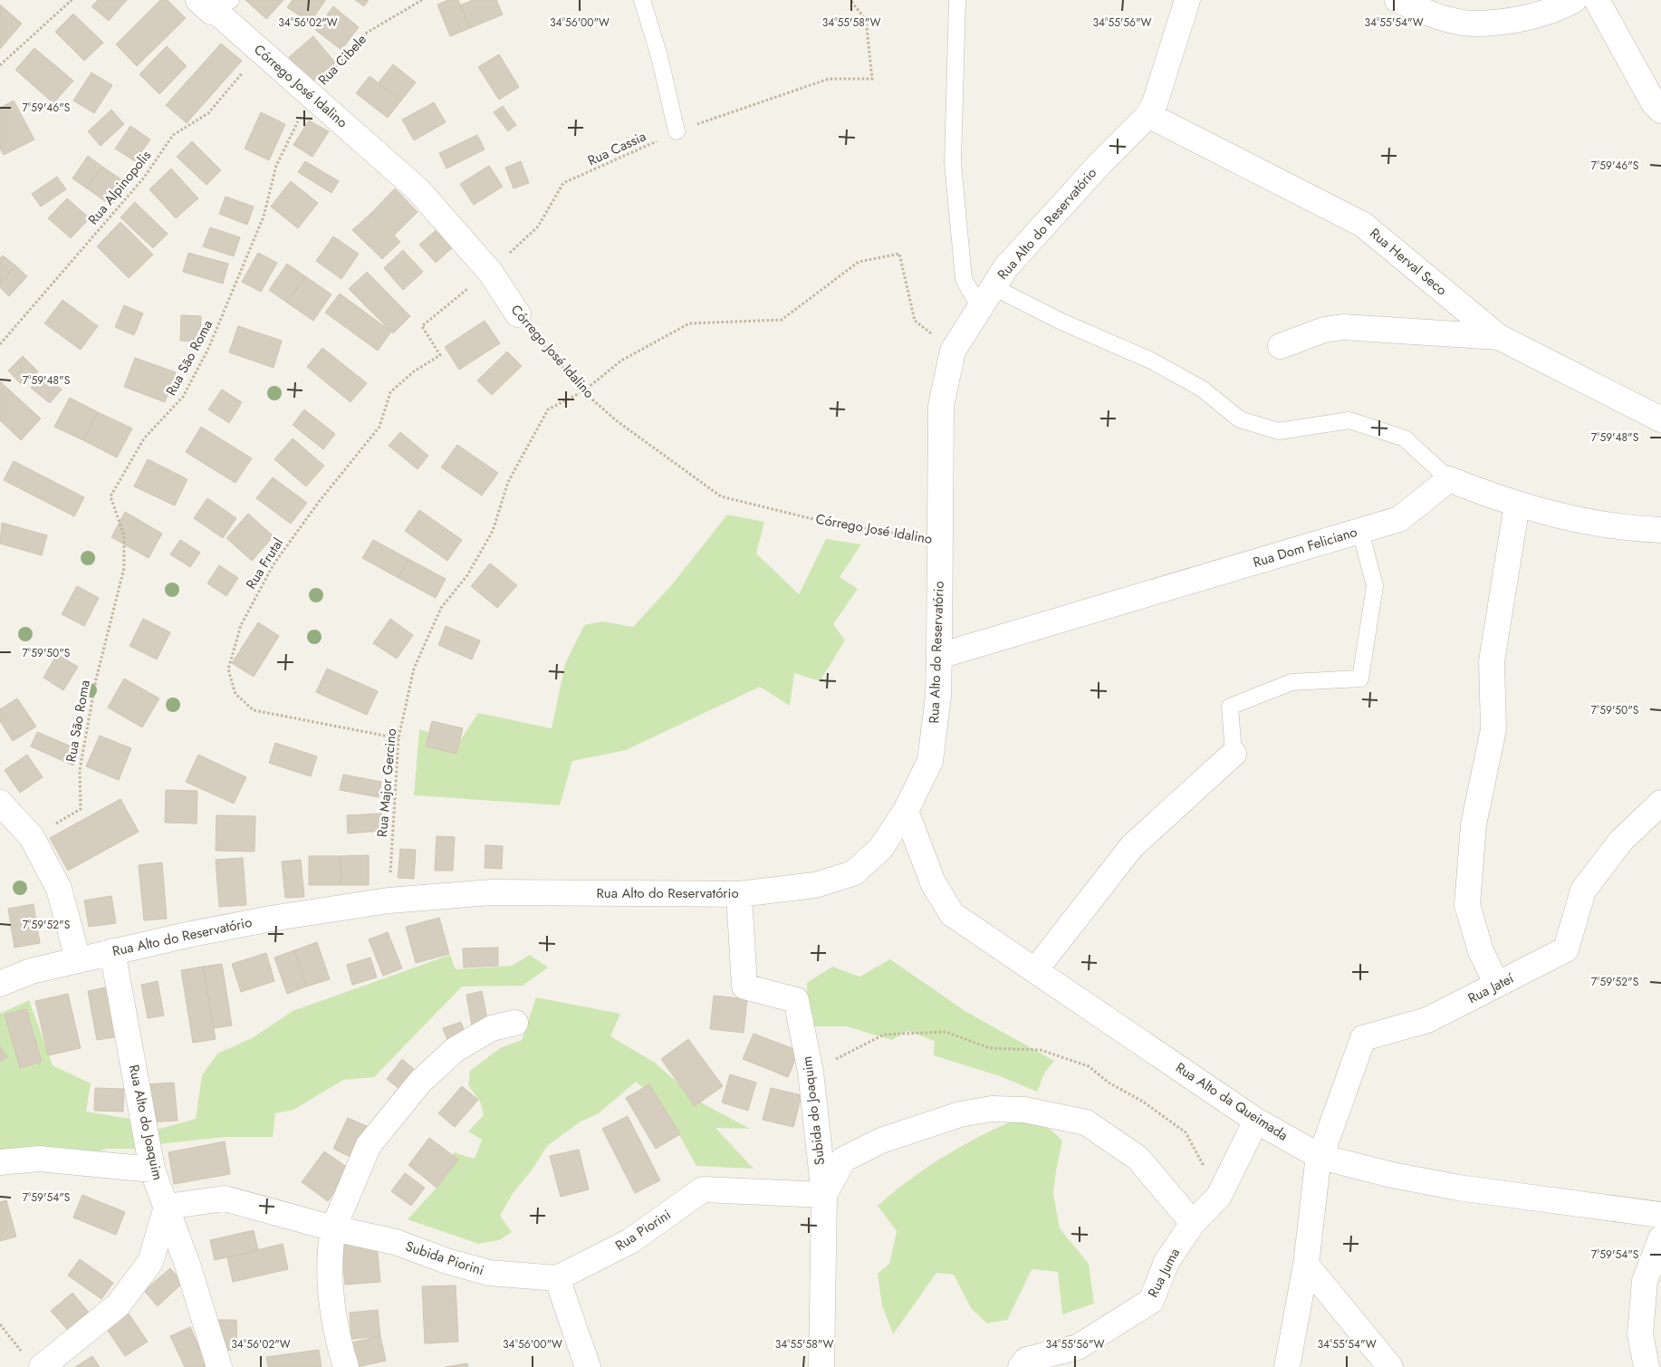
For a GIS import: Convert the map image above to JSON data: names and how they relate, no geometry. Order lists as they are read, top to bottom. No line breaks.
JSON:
{"streets":{"street":["Córrego José Idalino","Rua Alto do Reservatório","Rua Herval Seco","Rua Dom Feliciano","Rua Jateí","Rua Alto da Queimada","Subida do Joaquim","Rua Alto do Joaquim","Rua Piorini","Subida Piorini","Rua Juma"],"path":["Rua Cibele","Rua Cassia","Rua Alpinopolis","Rua São Roma","Rua Frutal","Rua Major Gercino"]},"crossings":[["Rua Cibele","Córrego José Idalino"],["Rua Cibele","Rua São Roma"],["Córrego José Idalino","Rua Cassia"],["Córrego José Idalino","Rua Alpinopolis"],["Córrego José Idalino","Rua Alto do Reservatório"],["Córrego José Idalino","Rua São Roma"],["Córrego José Idalino","Rua Major Gercino"],["Rua Cassia","Rua Frutal"],["Rua Alto do Reservatório","Rua Herval Seco"],["Rua Alto do Reservatório","Rua Dom Feliciano"],["Rua Alto do Reservatório","Rua Major Gercino"],["Rua Alto do Reservatório","Rua Alto da Queimada"],["Rua Alto do Reservatório","Subida do Joaquim"],["Rua Alto do Reservatório","Rua Alto do Joaquim"],["Rua Frutal","Rua Major Gercino"],["Rua Jateí","Rua Alto da Queimada"],["Rua Alto da Queimada","Rua Juma"],["Subida do Joaquim","Rua Piorini"],["Rua Alto do Joaquim","Subida Piorini"],["Rua Piorini","Subida Piorini"]],"coordinates":["34°56'02\"W","34°56'00\"W","34°55'58\"W","34°55'56\"W","34°55'54\"W","7°59'46\"S","7°59'48\"S","7°59'50\"S","7°59'52\"S","7°59'54\"S"]}
